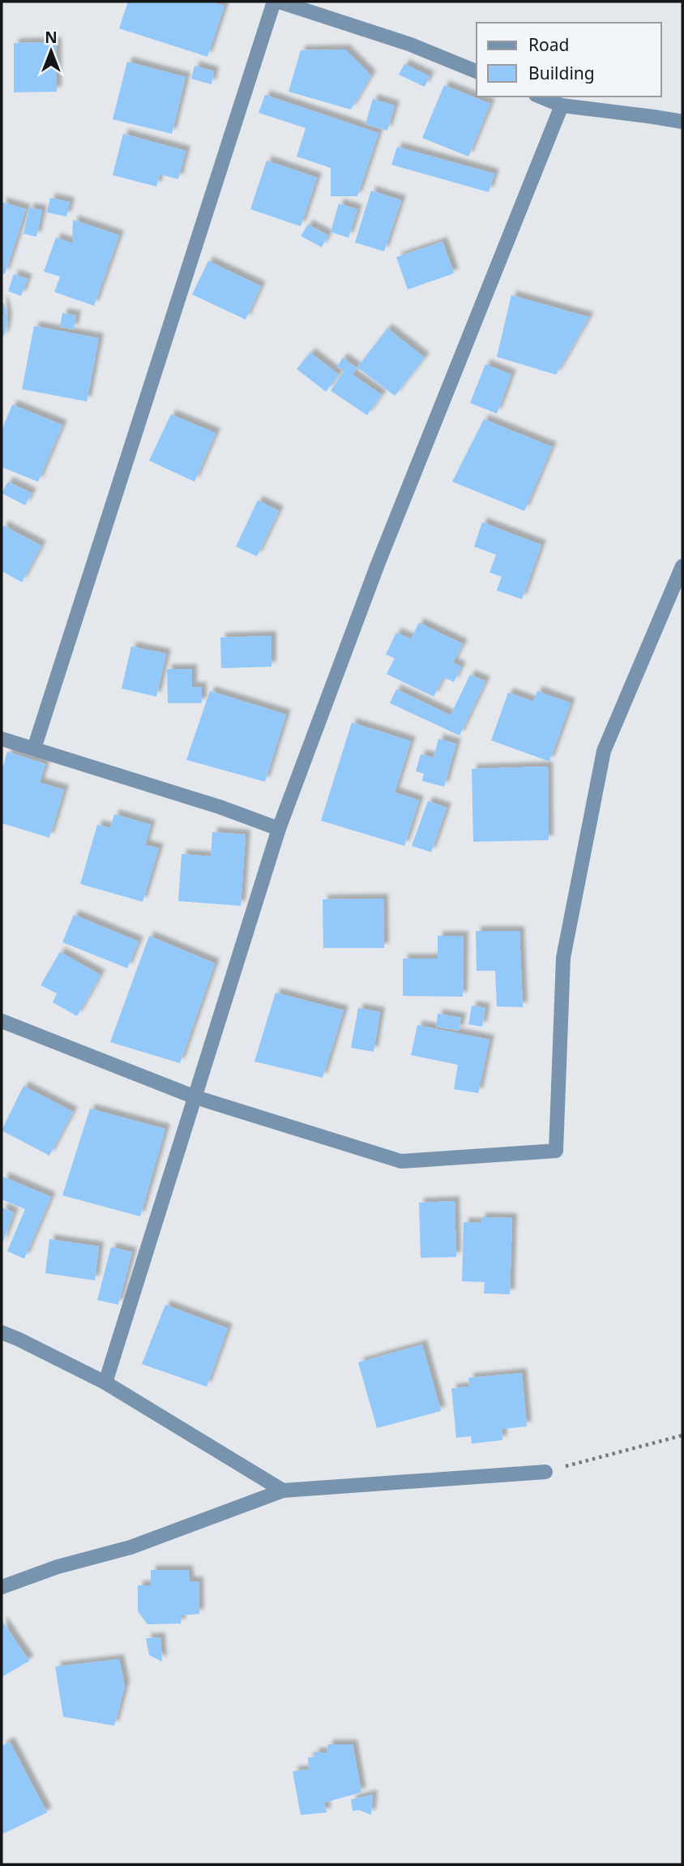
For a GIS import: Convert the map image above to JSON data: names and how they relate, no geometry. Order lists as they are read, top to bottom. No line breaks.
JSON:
{"legend":["Road","Building"],"north":"top"}
